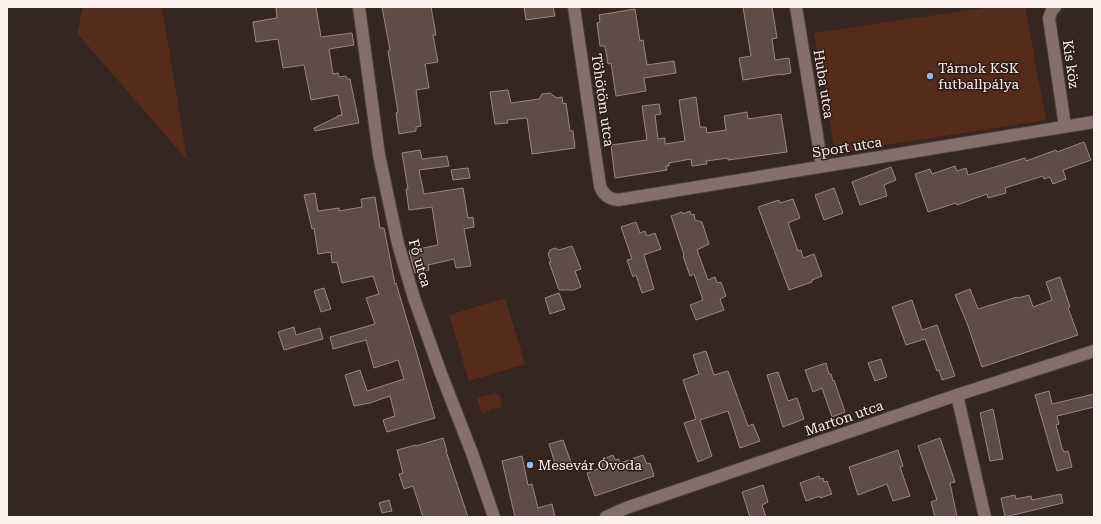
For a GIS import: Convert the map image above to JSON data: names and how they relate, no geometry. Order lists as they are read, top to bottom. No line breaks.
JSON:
{"streets":{"street":["Kis köz","Huba utca","Töhötöm utca","Sport utca","Fő utca","Marton utca"]},"crossings":[["Kis köz","Sport utca"],["Huba utca","Sport utca"],["Töhötöm utca","Sport utca"]],"places":["Tárnok KSK futballpálya","Mesevár Óvoda"]}
